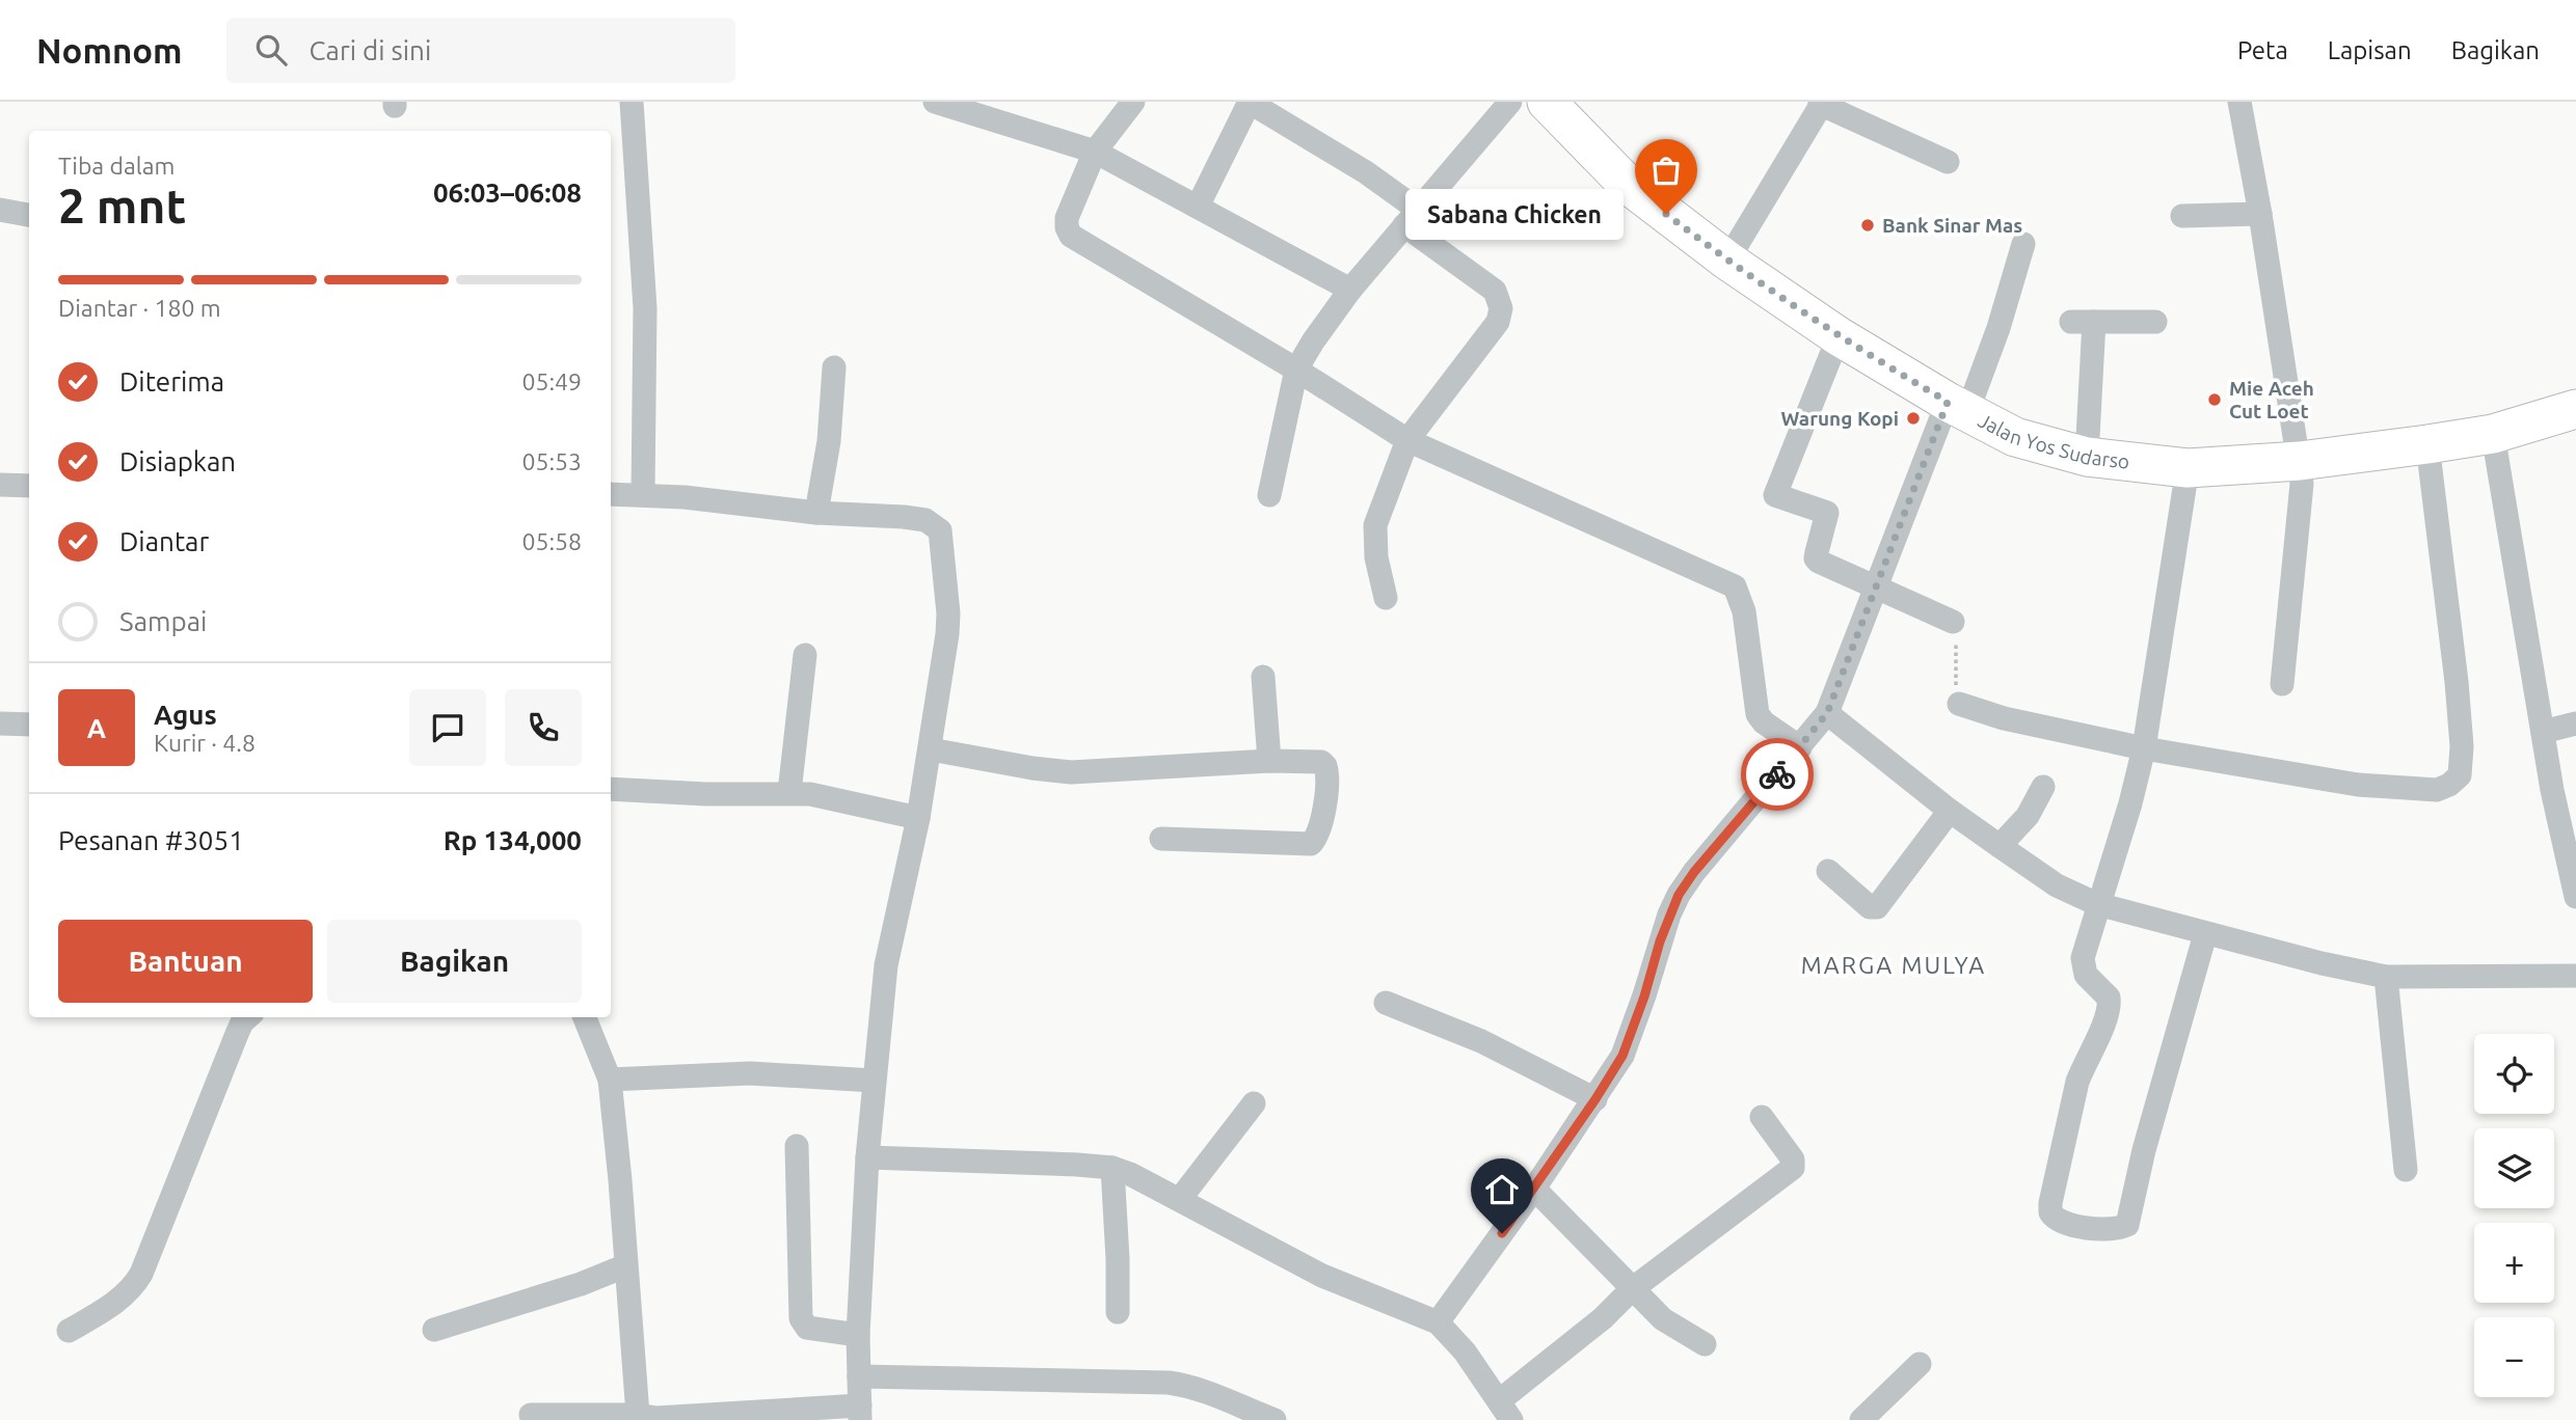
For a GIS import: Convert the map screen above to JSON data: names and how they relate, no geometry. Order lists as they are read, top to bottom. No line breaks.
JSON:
{"streets":{"highway":["Jalan Yos Sudarso"]},"districts":["MARGA MULYA"],"places":["Sabana Chicken","Bank Sinar Mas","Mie Aceh Cut Loet","Warung Kopi"],"page":{"header":"Nomnom","search":"Cari di sini","nav":["Peta","Lapisan","Bagikan"],"heading":["2 mnt","Tiba dalam","06:03–06:08"],"panel":["Agus","Kurir · 4.8","Pesanan #3051","Rp 134,000"],"bubble":"Sabana Chicken","bar":"Diantar · 180 m","list":[["Diterima","05:49"],["Disiapkan","05:53"],["Diantar","05:58"],"Sampai"],"round":"A","buttons":["Bantuan","Bagikan"],"map_buttons":["+","−"]}}
